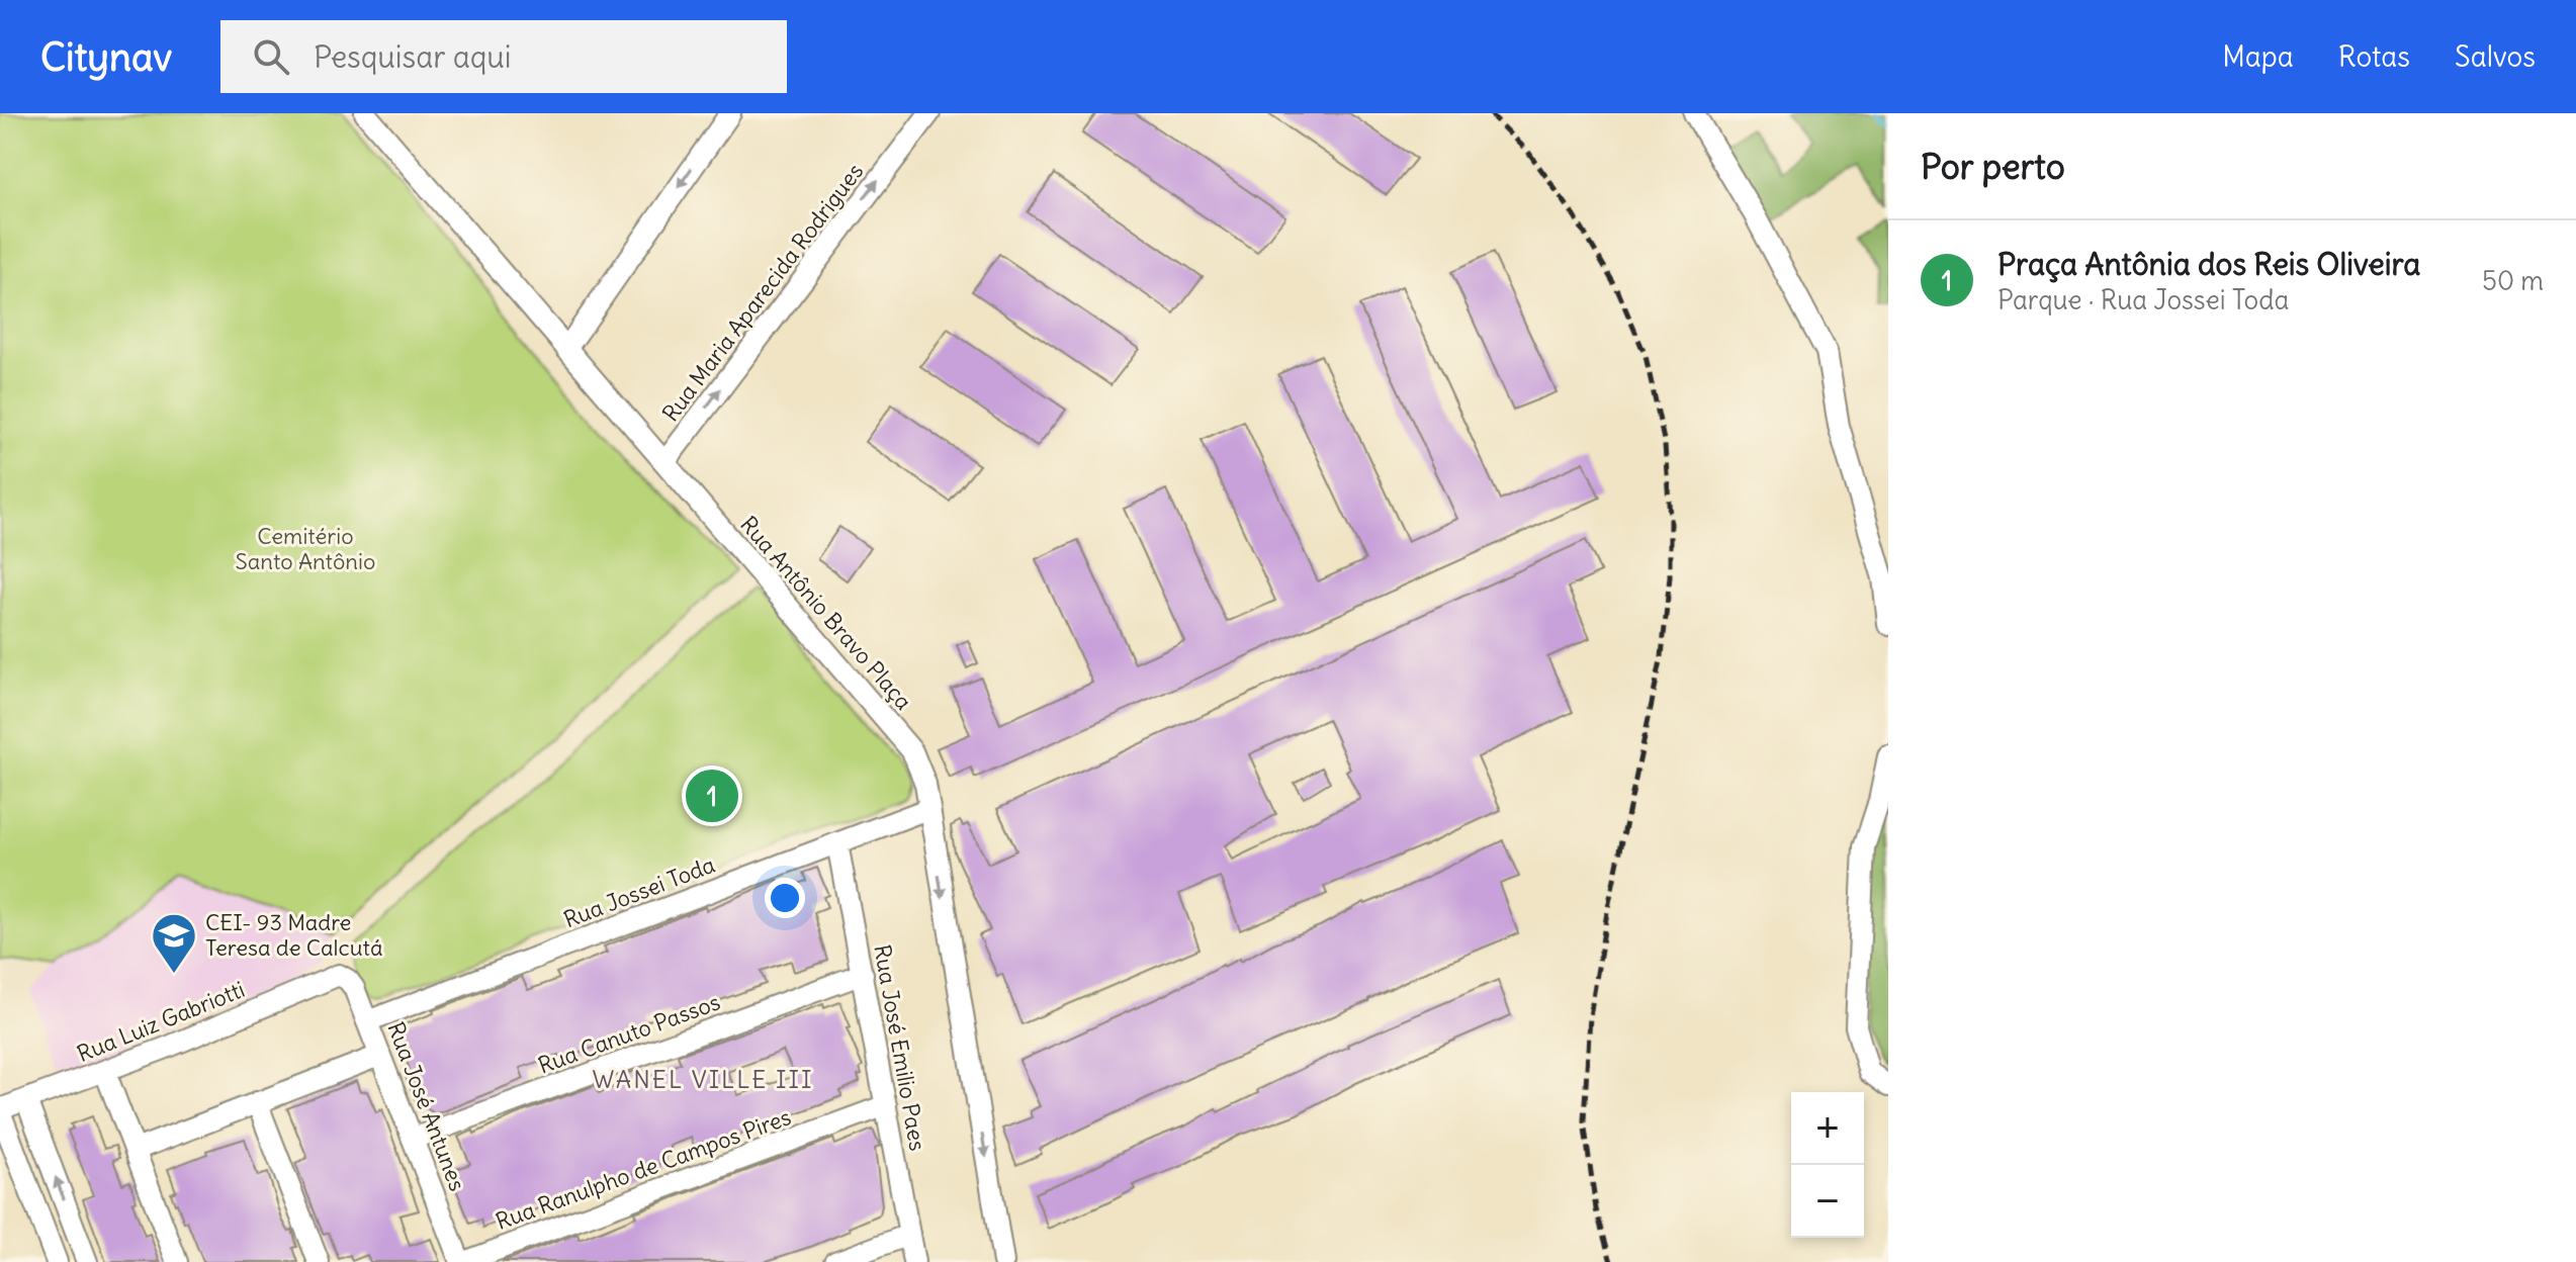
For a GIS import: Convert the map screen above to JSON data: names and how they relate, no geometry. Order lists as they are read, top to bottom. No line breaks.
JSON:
{"streets":{"street":["Rua Maria Aparecida Rodrigues","Rua Antônio Bravo Plaça","Rua Jossei Toda","Rua Luiz Gabriotti","Rua Canuto Passos","Rua José Emilio Paes","Rua José Antunes","Rua Ranulpho de Campos Pires"]},"crossings":[["Rua Maria Aparecida Rodrigues","Rua Antônio Bravo Plaça"],["Rua Antônio Bravo Plaça","Rua Jossei Toda"],["Rua Jossei Toda","Rua José Emilio Paes"],["Rua Jossei Toda","Rua José Antunes"],["Rua Luiz Gabriotti","Rua José Antunes"],["Rua Canuto Passos","Rua José Emilio Paes"],["Rua Canuto Passos","Rua José Antunes"],["Rua José Emilio Paes","Rua Ranulpho de Campos Pires"],["Rua José Antunes","Rua Ranulpho de Campos Pires"]],"districts":["WANEL VILLE III"],"parks":["Cemitério Santo Antônio"],"places":{"school or university":["CEI- 93 Madre Teresa de Calcutá"]},"page":{"header":"Citynav","search":"Pesquisar aqui","nav":["Mapa","Rotas","Salvos"],"heading":"Por perto","list":[{"mark":"1","name":"Praça Antônia dos Reis Oliveira","note":"Parque · Rua Jossei Toda","value":"50 m"}],"pins":"1","map_buttons":["+","−"]}}
